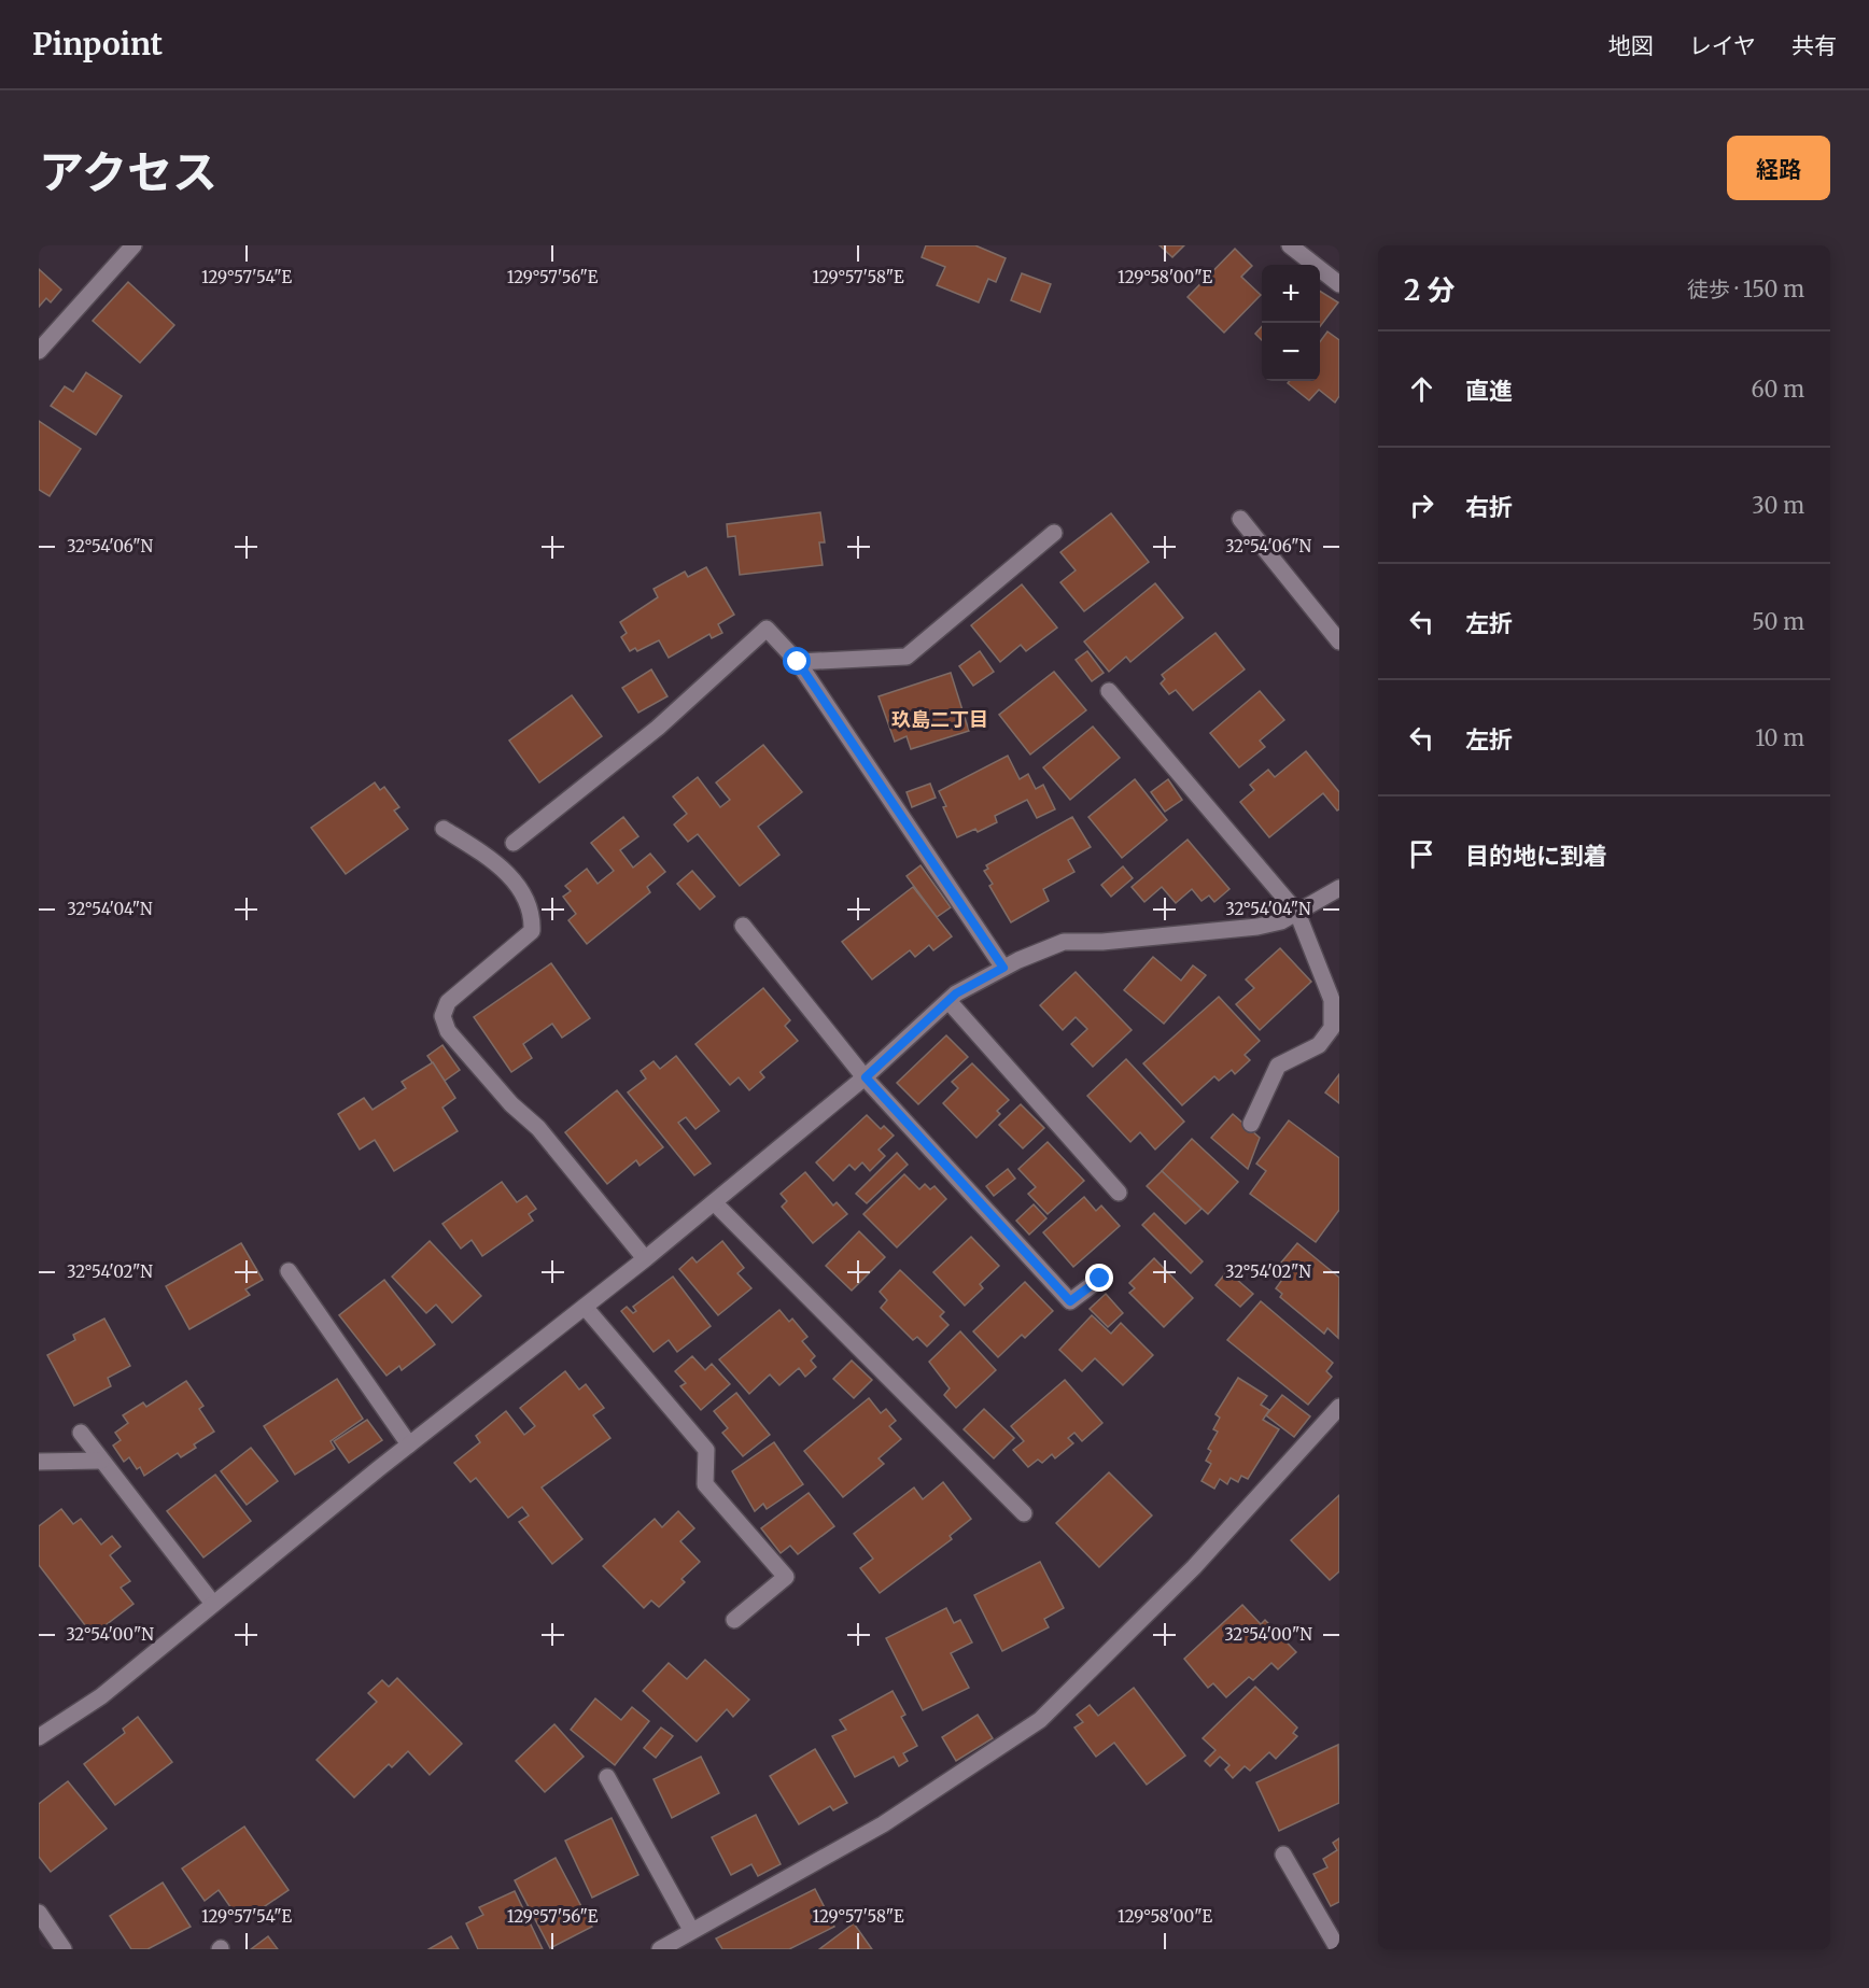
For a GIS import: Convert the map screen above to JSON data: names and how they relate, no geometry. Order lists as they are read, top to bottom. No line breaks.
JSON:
{"districts":["玖島二丁目"],"page":{"header":"Pinpoint","nav":["地図","レイヤ","共有"],"title":"アクセス","buttons":"経路","heading":["2 分","徒歩 · 150 m"],"map_buttons":["+","−"],"list":[["直進","60 m"],["右折","30 m"],["左折","50 m"],["左折","10 m"],"目的地に到着"]},"coordinates":["129°57'54\"E","129°57'56\"E","129°57'58\"E","129°58'00\"E","32°54'06\"N","32°54'04\"N","32°54'02\"N","32°54'00\"N"]}
